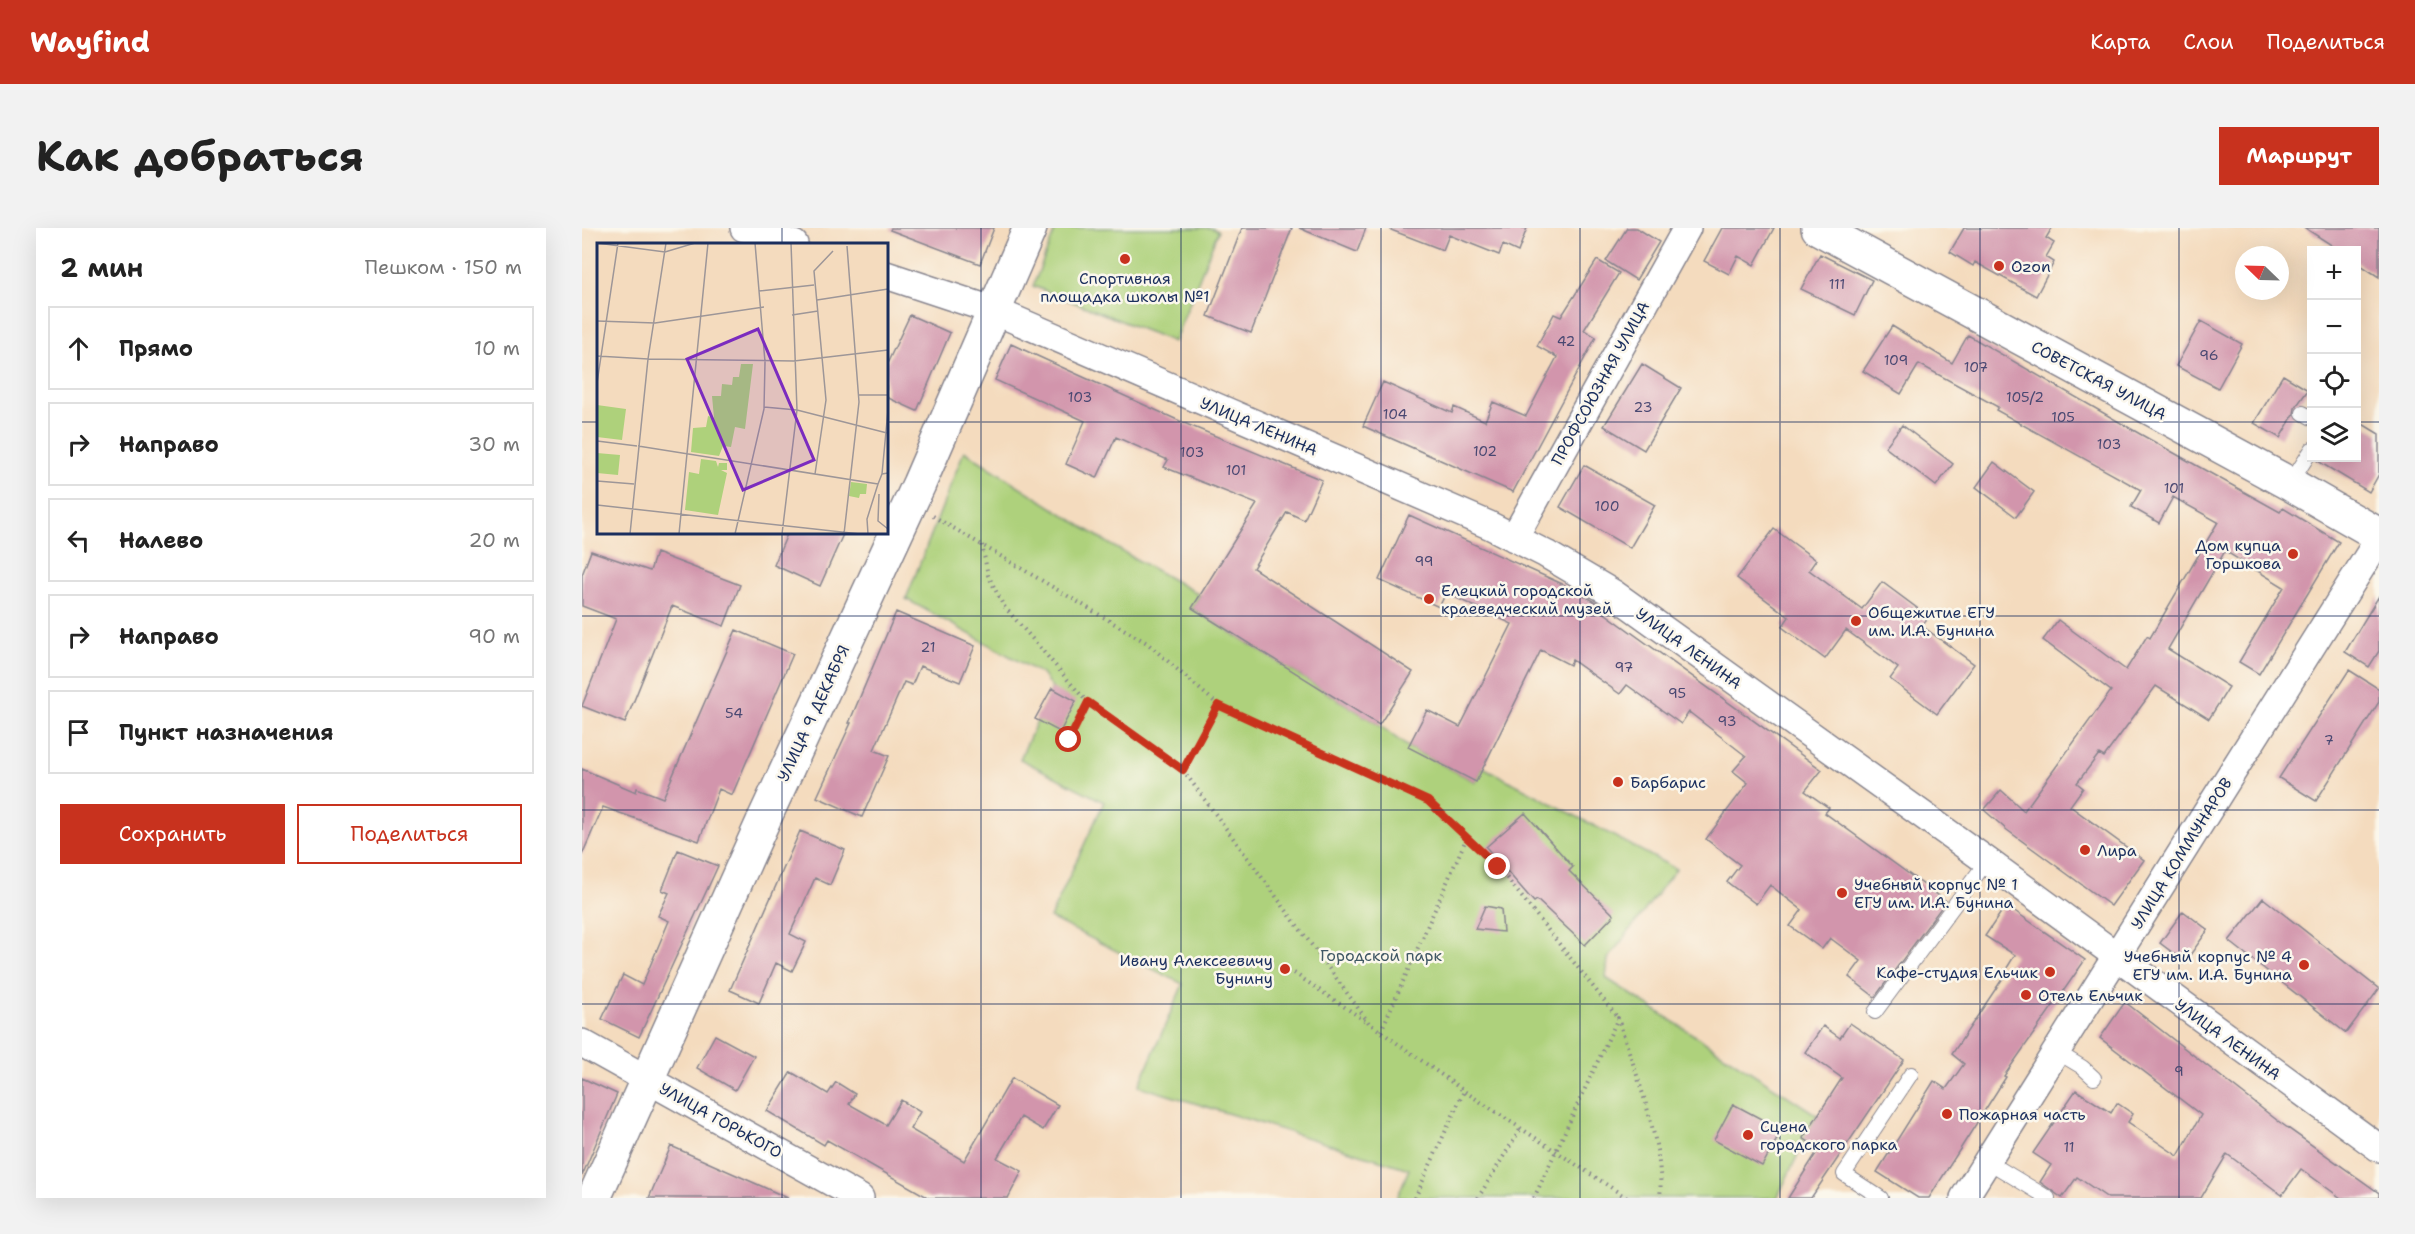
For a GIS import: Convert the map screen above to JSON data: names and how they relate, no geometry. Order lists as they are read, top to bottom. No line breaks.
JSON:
{"streets":{"main road":["СОВЕТСКАЯ УЛИЦА","УЛИЦА 9 ДЕКАБРЯ"],"street":["ПРОФСОЮЗНАЯ УЛИЦА","УЛИЦА ЛЕНИНА","УЛИЦА КОММУНАРОВ","УЛИЦА ГОРЬКОГО"]},"crossings":[["СОВЕТСКАЯ УЛИЦА","УЛИЦА КОММУНАРОВ"],["ПРОФСОЮЗНАЯ УЛИЦА","УЛИЦА ЛЕНИНА"],["УЛИЦА ЛЕНИНА","УЛИЦА 9 ДЕКАБРЯ"],["УЛИЦА ЛЕНИНА","УЛИЦА КОММУНАРОВ"],["УЛИЦА 9 ДЕКАБРЯ","УЛИЦА ГОРЬКОГО"]],"parks":["Городской парк"],"places":["Спортивная площадка школы №1","Ozon","Дом купца Горшкова","Елецкий городской краеведческий музей","Общежитие ЕГУ им. И.А. Бунина","Барбарис","Лира","Учебный корпус № 1 ЕГУ им. И.А. Бунина","Учебный корпус № 4 ЕГУ им. И.А. Бунина","Ивану Алексеевичу Бунину","Кафе-студия Ельчик","Отель Ельчик","Пожарная часть","Сцена городского парка"],"house_numbers":["111","42","96","109","107","103","105/2","23","104","105","103","102","103","101","101","100","99","21","97","95","54","93","7","9","11"],"north":"top left","page":{"header":"Wayfind","nav":["Карта","Слои","Поделиться"],"buttons":["Маршрут",["Сохранить","Поделиться"]],"title":"Как добраться","heading":["2 мин","Пешком · 150 m"],"map_buttons":["+","−"],"list":[["Прямо","10 m"],["Направо","30 m"],["Налево","20 m"],["Направо","90 m"],"Пункт назначения"]}}
